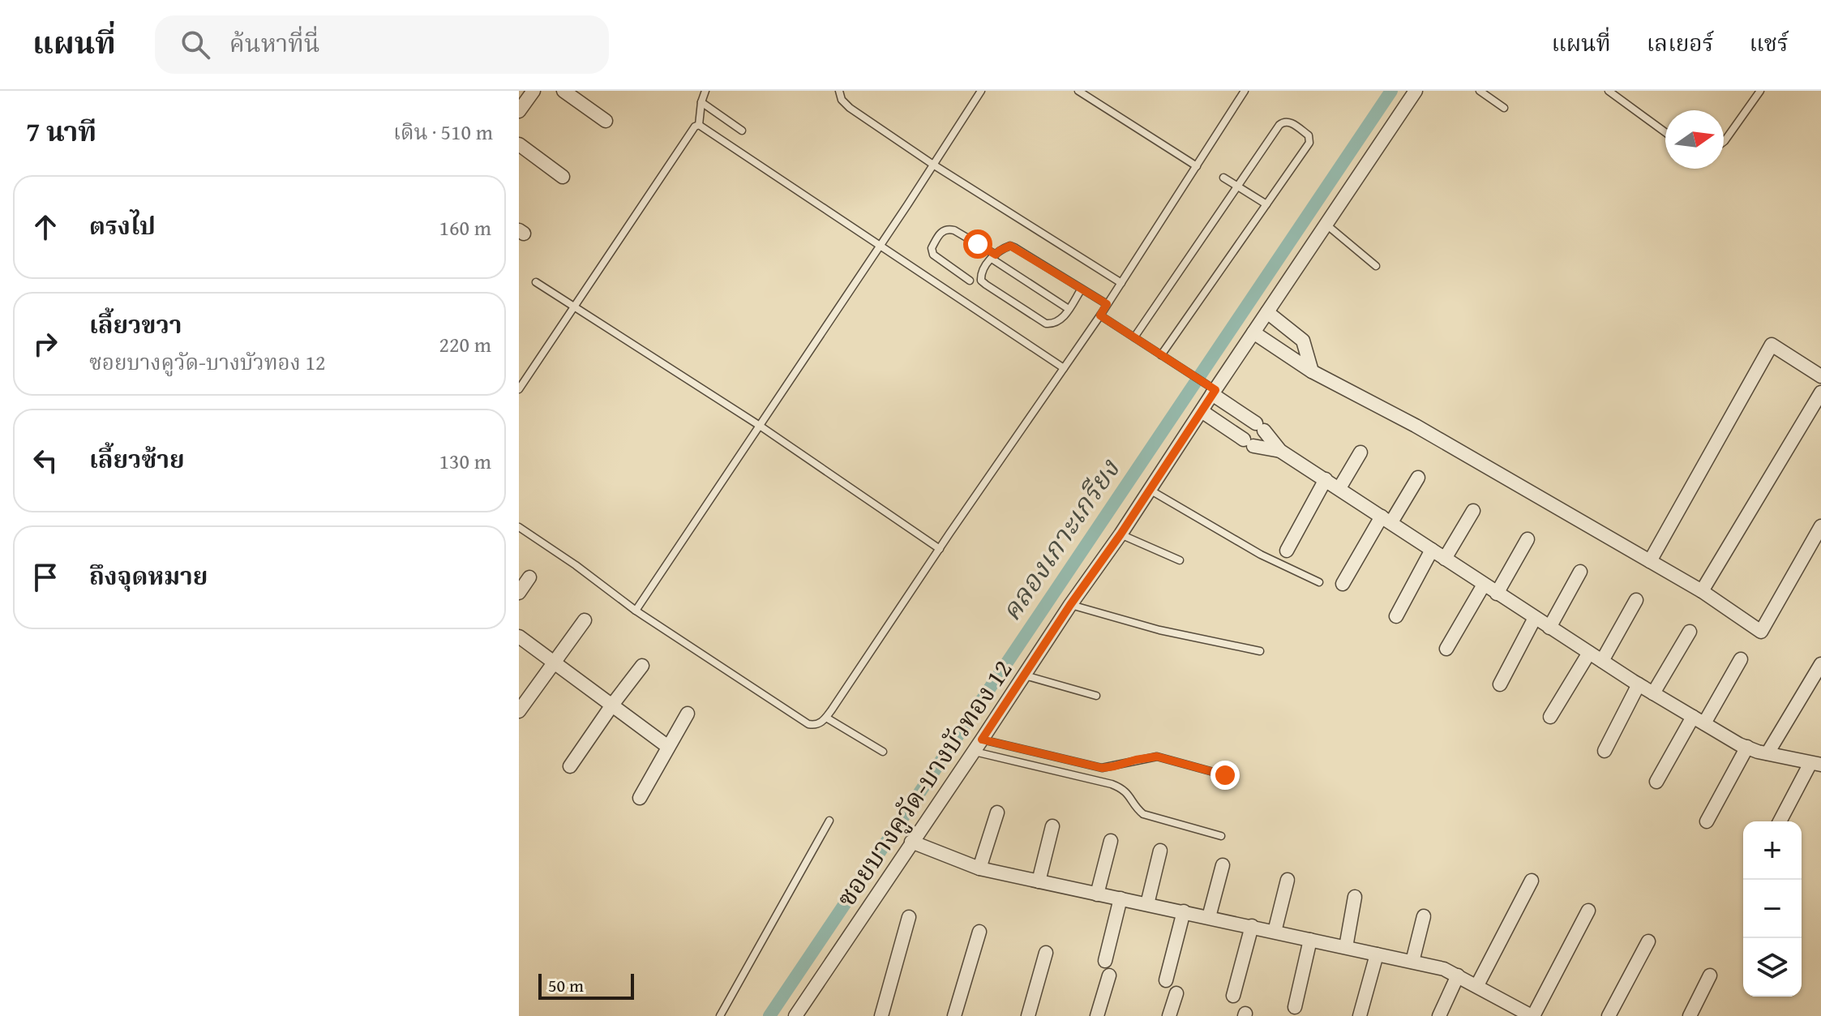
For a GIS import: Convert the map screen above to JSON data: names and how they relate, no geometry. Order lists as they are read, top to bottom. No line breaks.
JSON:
{"streets":{"street":["ซอยบางคูวัด-บางบัวทอง 12"]},"water":["คลองเกาะเกรียง"],"scale_bar":"50 m","north":"right","page":{"header":"แผนที่","search":"ค้นหาที่นี่","nav":["แผนที่","เลเยอร์","แชร์"],"heading":["7 นาที","เดิน · 510 m"],"list":[["ตรงไป","160 m"],["เลี้ยวขวา","ซอยบางคูวัด-บางบัวทอง 12","220 m"],["เลี้ยวซ้าย","130 m"],"ถึงจุดหมาย"],"map_buttons":["+","−"],"scale":"50 m"}}
